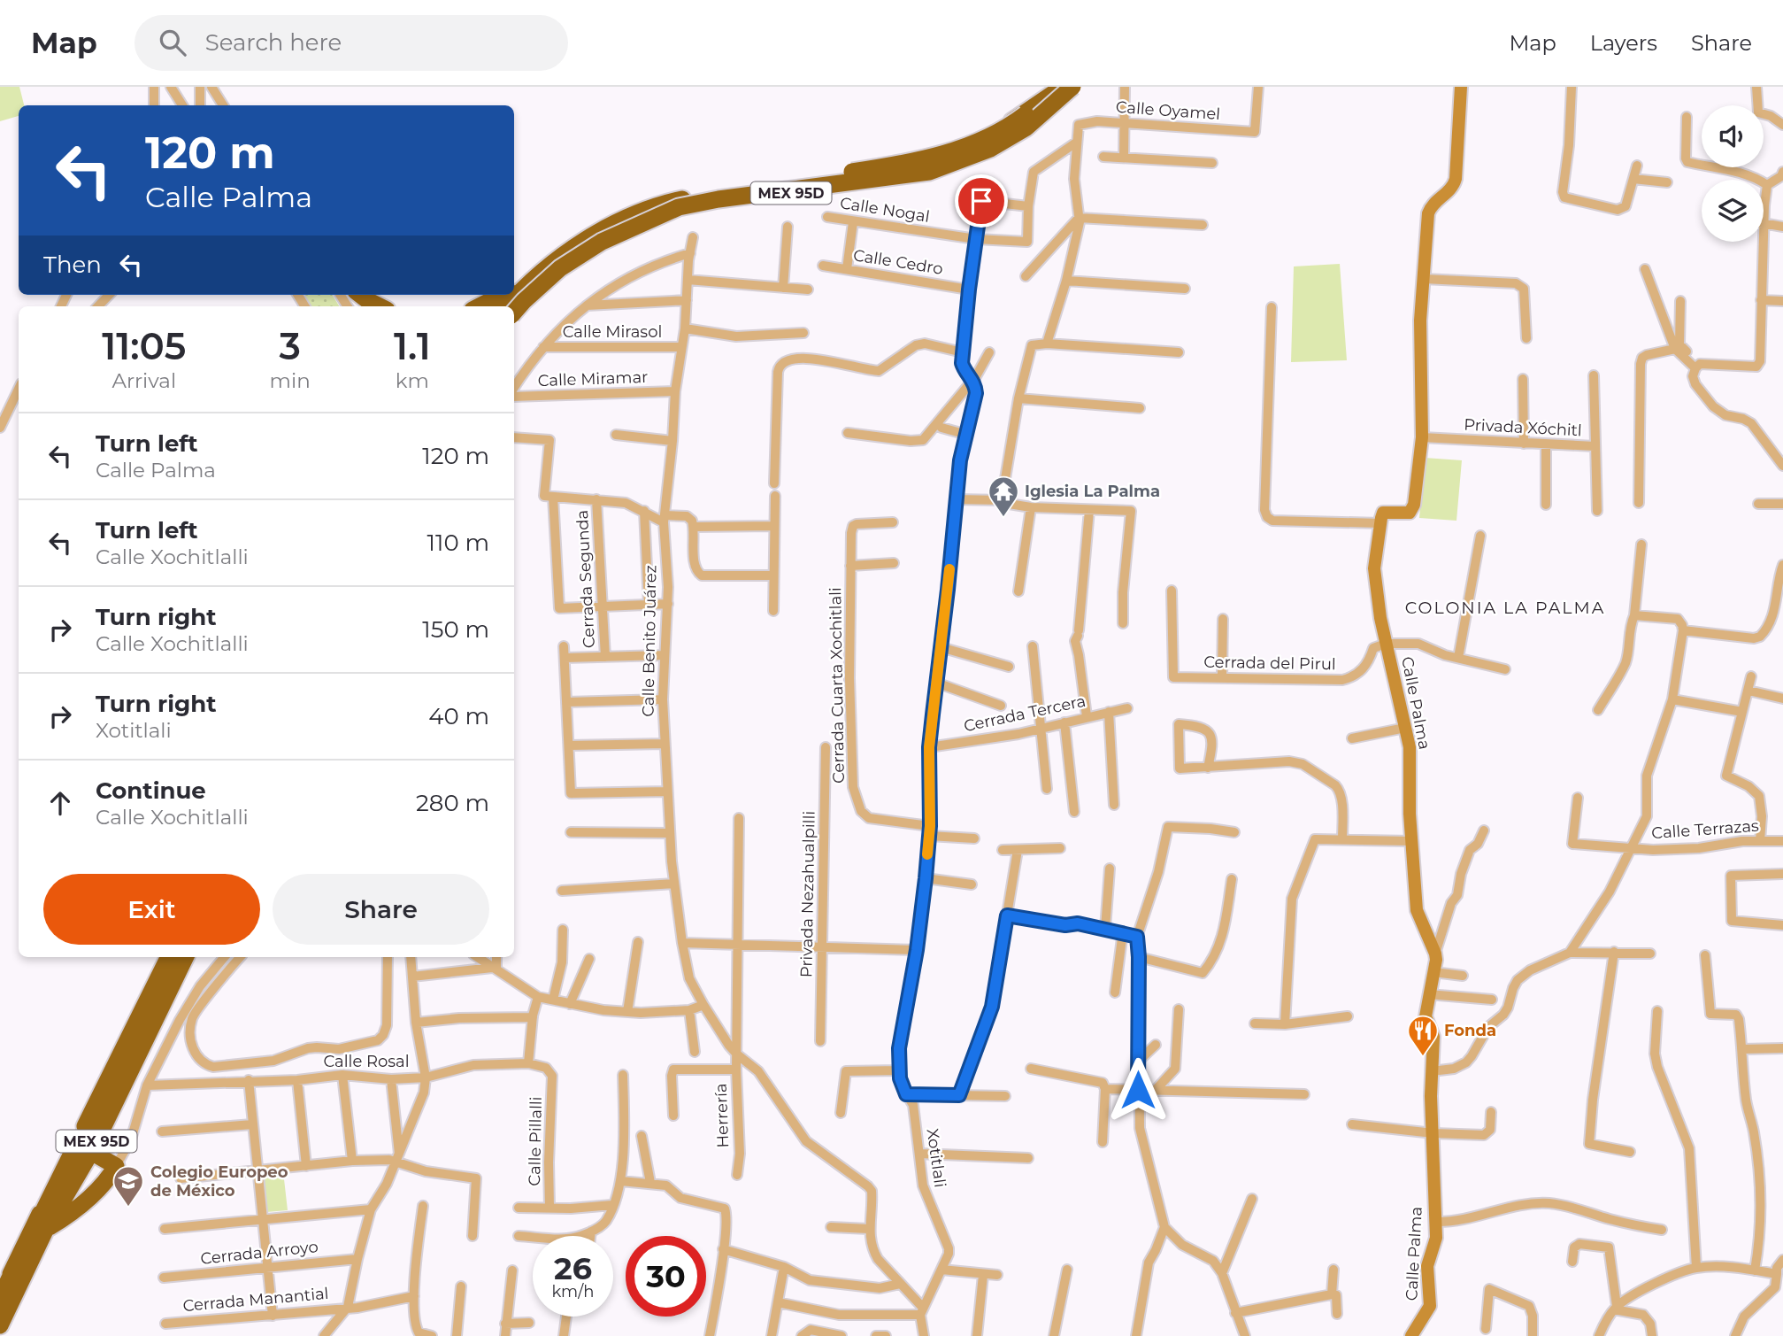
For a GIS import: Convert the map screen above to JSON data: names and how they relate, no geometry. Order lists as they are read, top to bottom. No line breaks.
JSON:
{"streets":{"highway":["MEX 95D"],"street":["Calle Oyamel","Calle Nogal","Calle Cedro","Calle Mirasol","Calle Miramar","Privada Xóchitl","Cerrada Segunda","Calle Benito Juárez","Cerrada del Pirul","Cerrada Cuarta Xochitlali","Calle Palma","Cerrada Tercera","Calle Terrazas","Privada Nezahualpilli","Calle Rosal","Herrería","Calle Pillalli","Xotitlali","Cerrada Arroyo","Cerrada Manantial"]},"crossings":[["Calle Mirasol","Calle Benito Juárez"],["Calle Miramar","Calle Benito Juárez"],["Calle Benito Juárez","Herrería"],["Cerrada del Pirul","Calle Palma"],["Cerrada Cuarta Xochitlali","Xotitlali"],["Cerrada Tercera","Xotitlali"],["Calle Rosal","Calle Pillalli"]],"districts":["COLONIA LA PALMA"],"places":{"temple":["Iglesia La Palma"],"restaurant":["Fonda"],"school or university":["Colegio Europeo de México"]},"page":{"header":"Map","search":"Search here","nav":["Map","Layers","Share"],"turn":["120 m","Calle Palma"],"then":"Then","eta":["11:05","Arrival","3","min","1.1","km"],"list":[{"name":"Turn left","note":"Calle Palma","value":"120 m"},{"name":"Turn left","note":"Calle Xochitlalli","value":"110 m"},{"name":"Turn right","note":"Calle Xochitlalli","value":"150 m"},{"name":"Turn right","note":"Xotitlali","value":"40 m"},{"name":"Continue","note":"Calle Xochitlalli","value":"280 m"}],"buttons":["Exit","Share"],"speed":"26 km/h","limit":"30"}}
